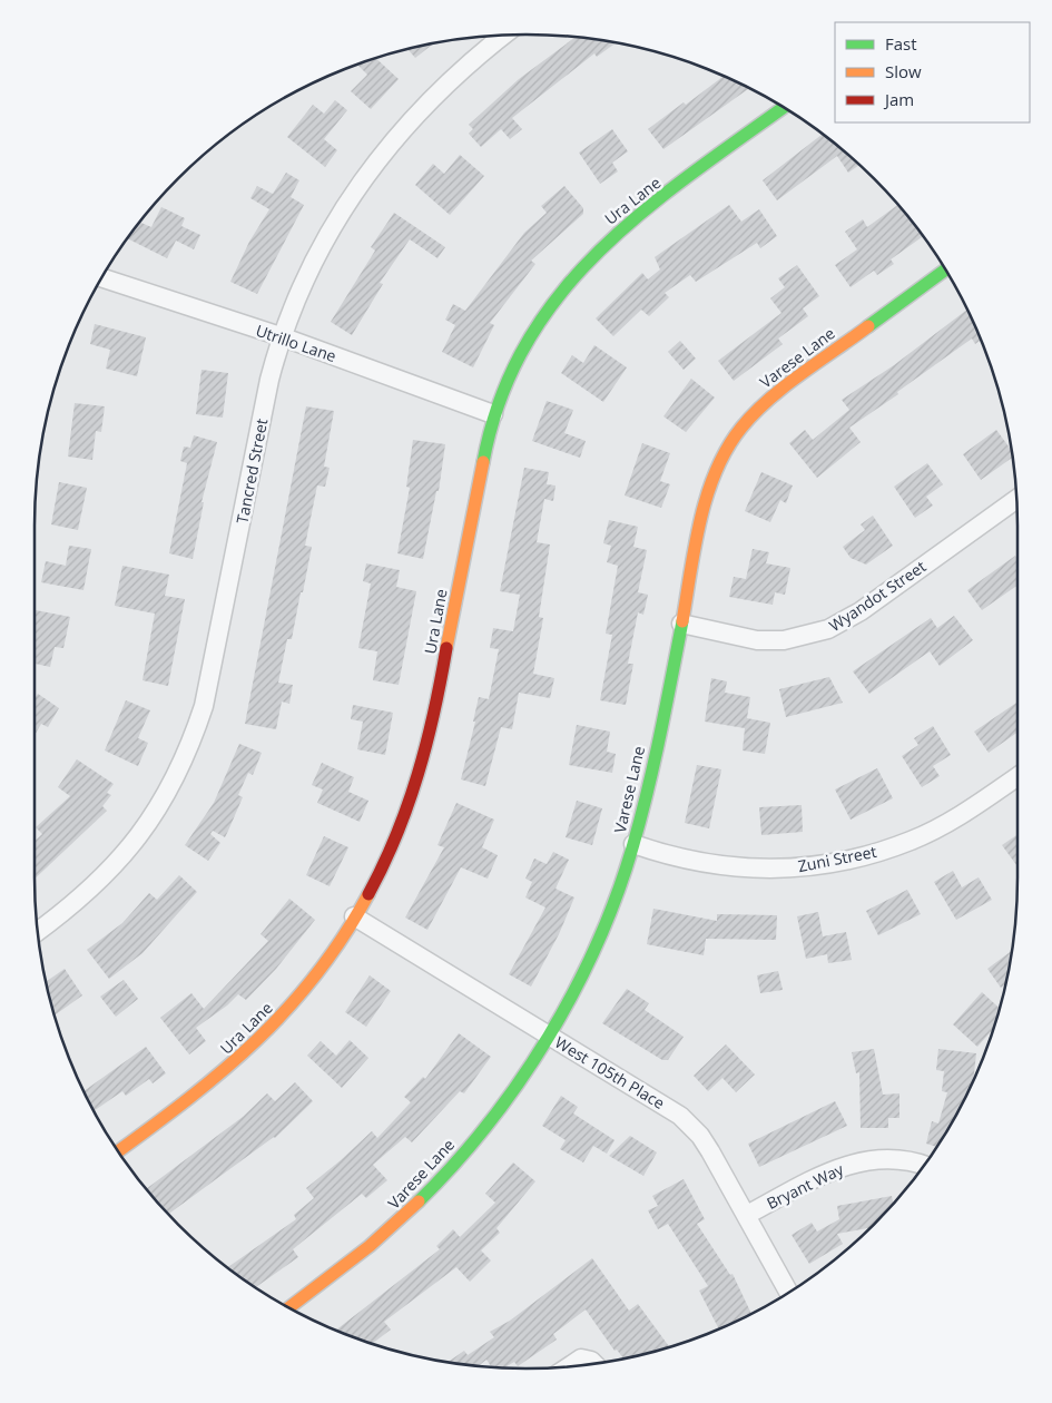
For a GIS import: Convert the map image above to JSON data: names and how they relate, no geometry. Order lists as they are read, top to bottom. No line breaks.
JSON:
{"streets":{"street":["Ura Lane","Utrillo Lane","Varese Lane","Tancred Street","Wyandot Street","Zuni Street","West 105th Place","Bryant Way"]},"crossings":[["Ura Lane","Utrillo Lane"],["Ura Lane","West 105th Place"],["Utrillo Lane","Tancred Street"],["Varese Lane","Wyandot Street"],["Varese Lane","Zuni Street"],["Varese Lane","West 105th Place"],["West 105th Place","Bryant Way"]],"legend":["Fast","Slow","Jam"]}
